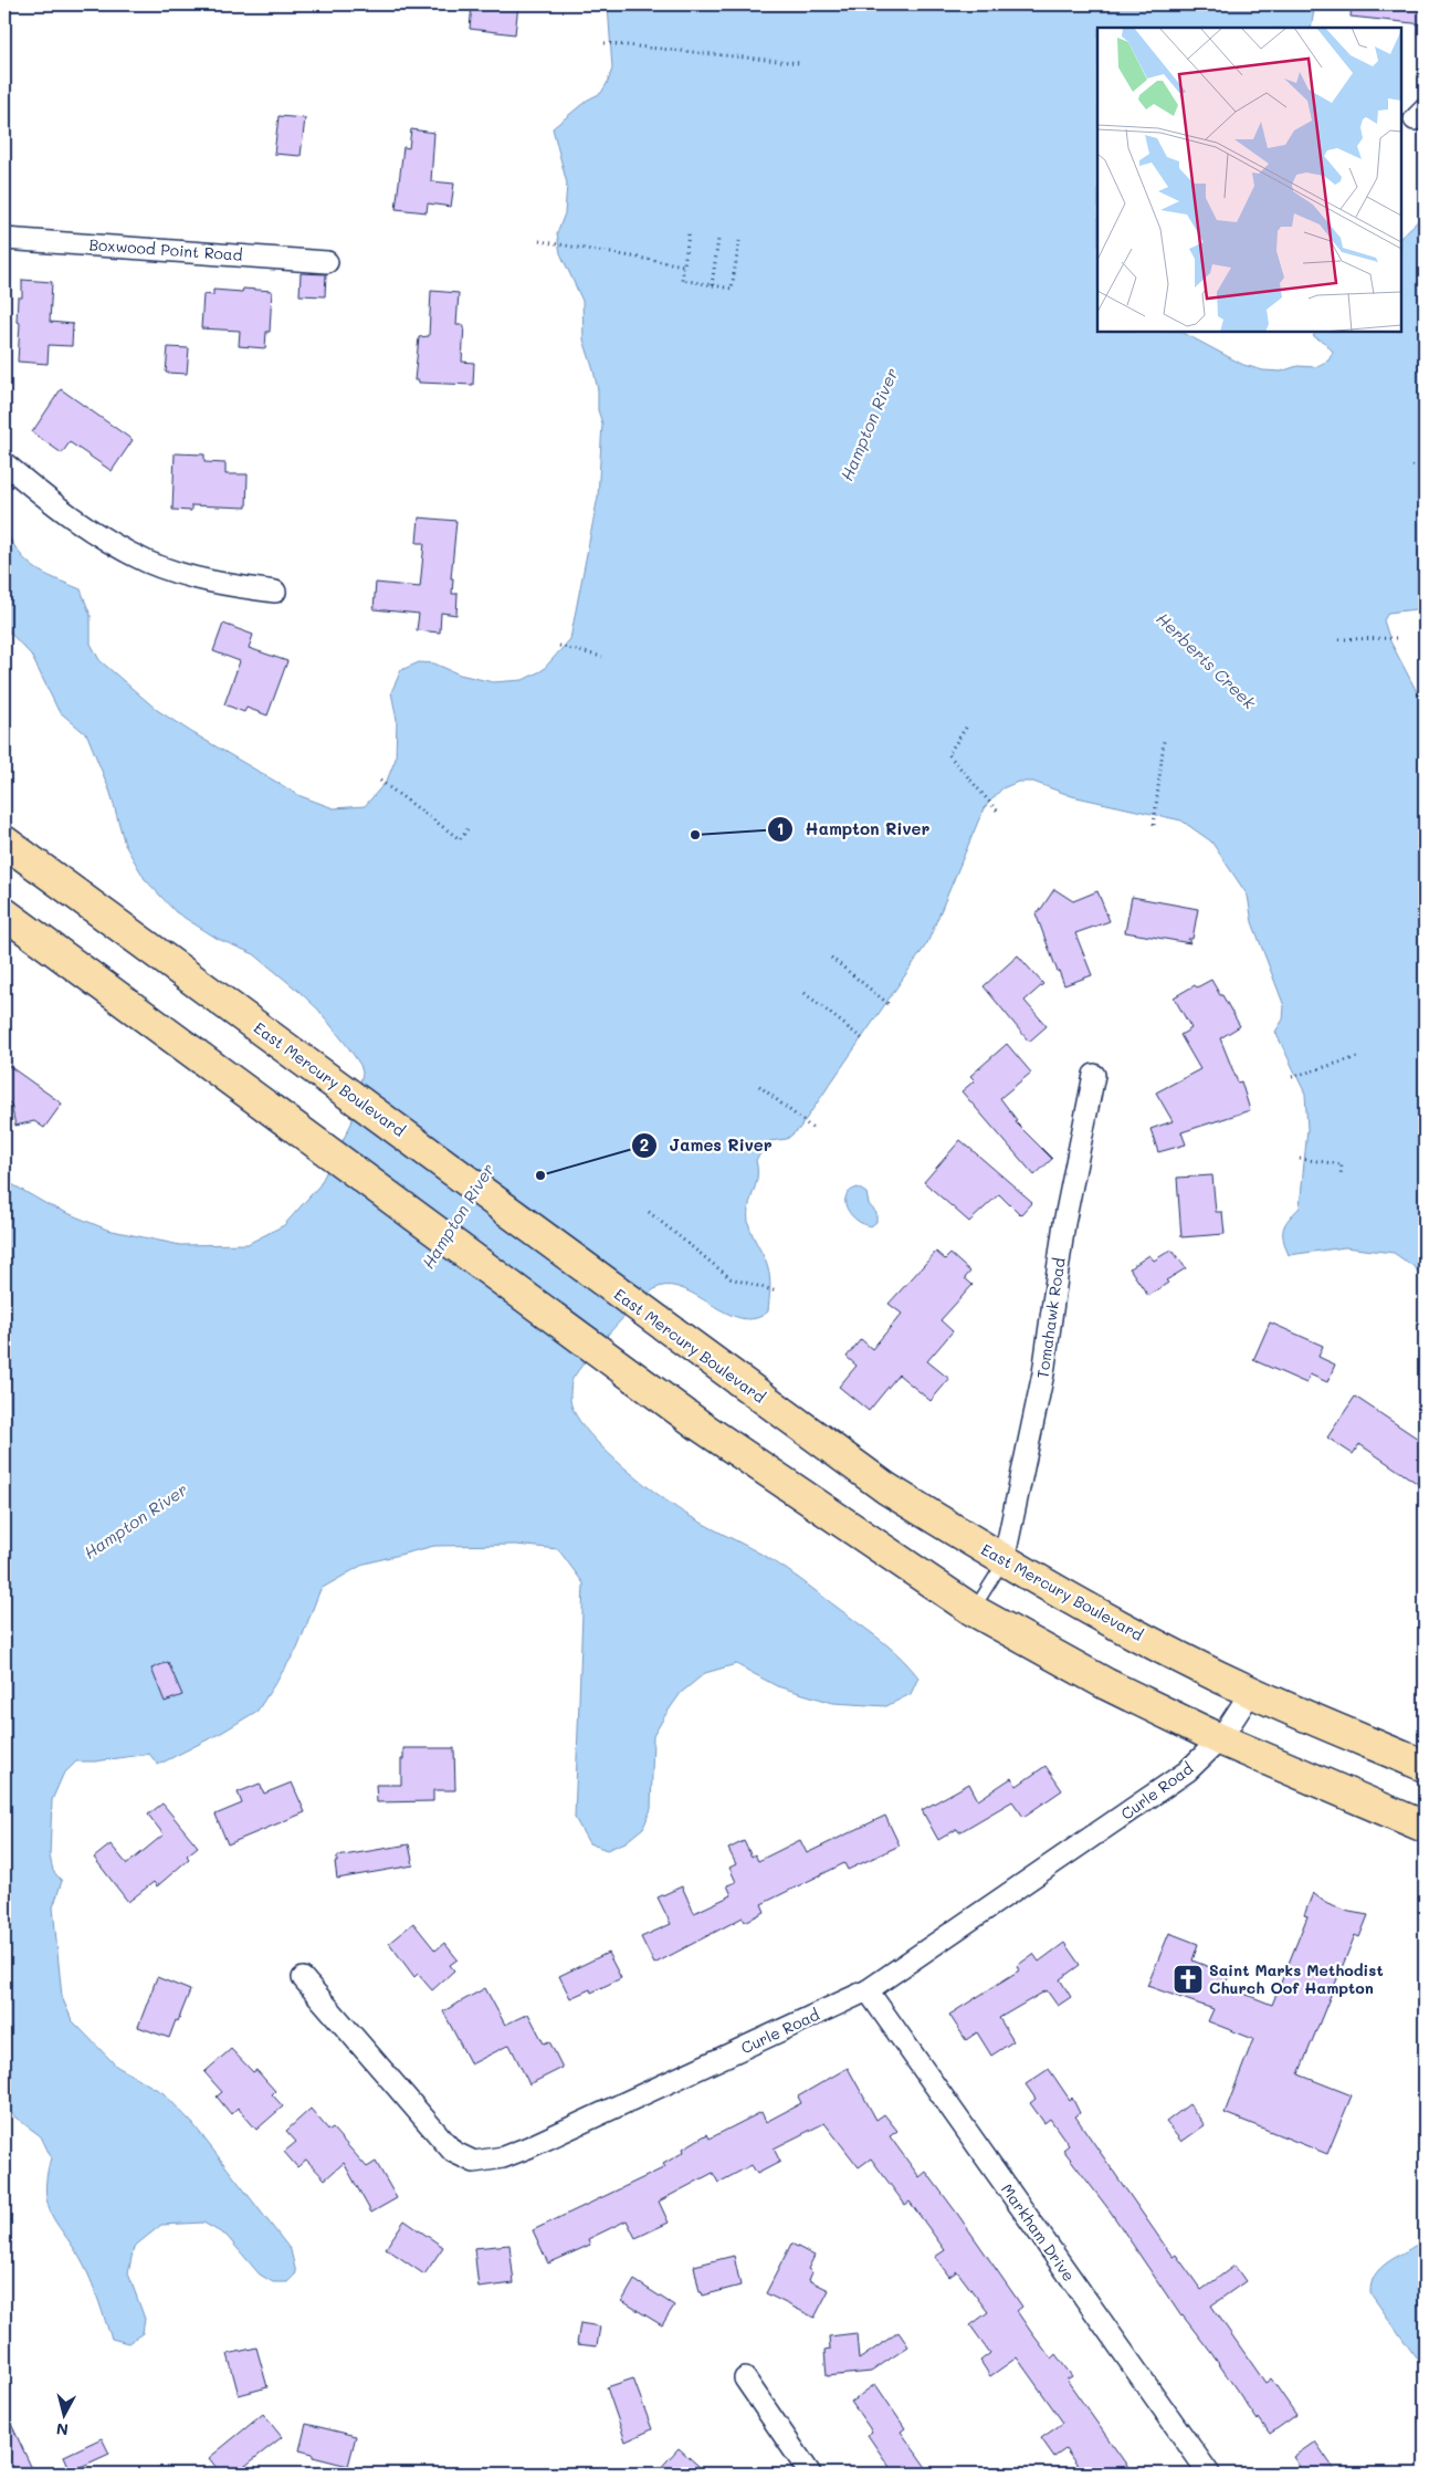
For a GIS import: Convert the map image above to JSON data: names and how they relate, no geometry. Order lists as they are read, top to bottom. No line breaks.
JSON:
{"streets":{"main road":["East Mercury Boulevard"],"street":["Boxwood Point Road","Tomahawk Road","Curle Road","Markham Drive"]},"crossings":[["East Mercury Boulevard","Tomahawk Road"],["East Mercury Boulevard","Curle Road"],["Curle Road","Markham Drive"]],"water":["Hampton River","Herberts Creek"],"places":{"other":["Hampton River","James River"],"church":["Saint Marks Methodist Church Oof Hampton"]},"north":"bottom"}
